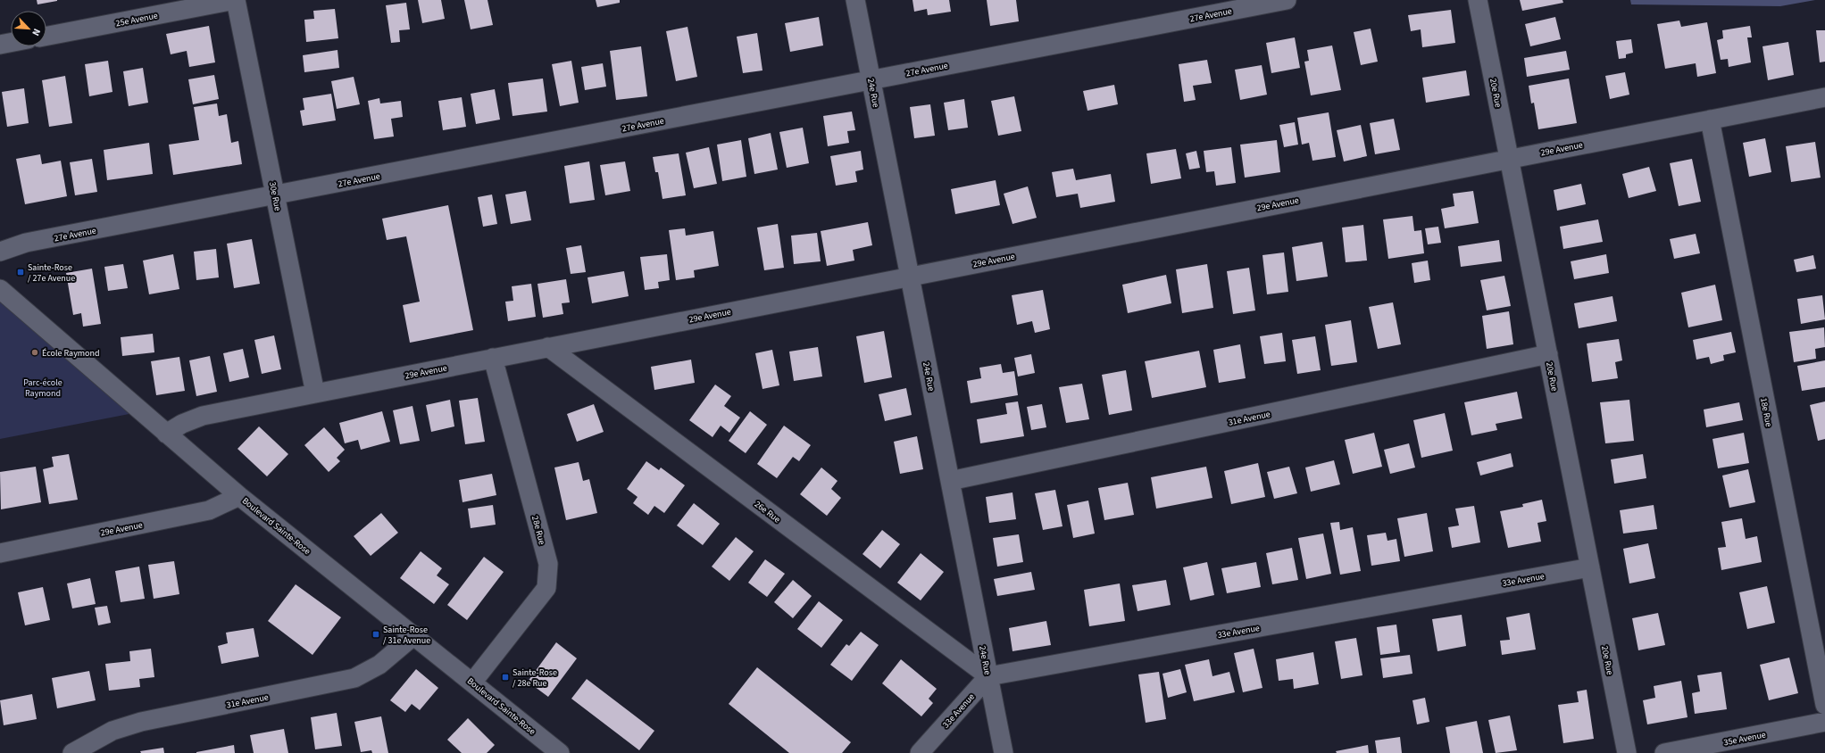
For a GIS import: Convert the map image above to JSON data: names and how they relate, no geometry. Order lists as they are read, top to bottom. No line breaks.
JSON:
{"streets":{"street":["27e Avenue","25e Avenue","24e Rue","20e Rue","29e Avenue","30e Rue","18e Rue","31e Avenue","26e Rue","Boulevard Sainte-Rose","28e Rue","33e Avenue","35e Avenue"]},"crossings":[["27e Avenue","24e Rue"],["27e Avenue","30e Rue"],["25e Avenue","30e Rue"],["24e Rue","29e Avenue"],["24e Rue","31e Avenue"],["24e Rue","26e Rue"],["24e Rue","33e Avenue"],["20e Rue","29e Avenue"],["20e Rue","31e Avenue"],["20e Rue","33e Avenue"],["29e Avenue","30e Rue"],["29e Avenue","18e Rue"],["29e Avenue","26e Rue"],["29e Avenue","Boulevard Sainte-Rose"],["29e Avenue","28e Rue"],["31e Avenue","Boulevard Sainte-Rose"],["26e Rue","33e Avenue"],["Boulevard Sainte-Rose","28e Rue"]],"parks":["Parc-école Raymond"],"places":{"transit":["Sainte-Rose / 27e Avenue","Sainte-Rose / 31e Avenue","Sainte-Rose / 28e Rue"],"other":["École Raymond"]},"north":"bottom right"}
